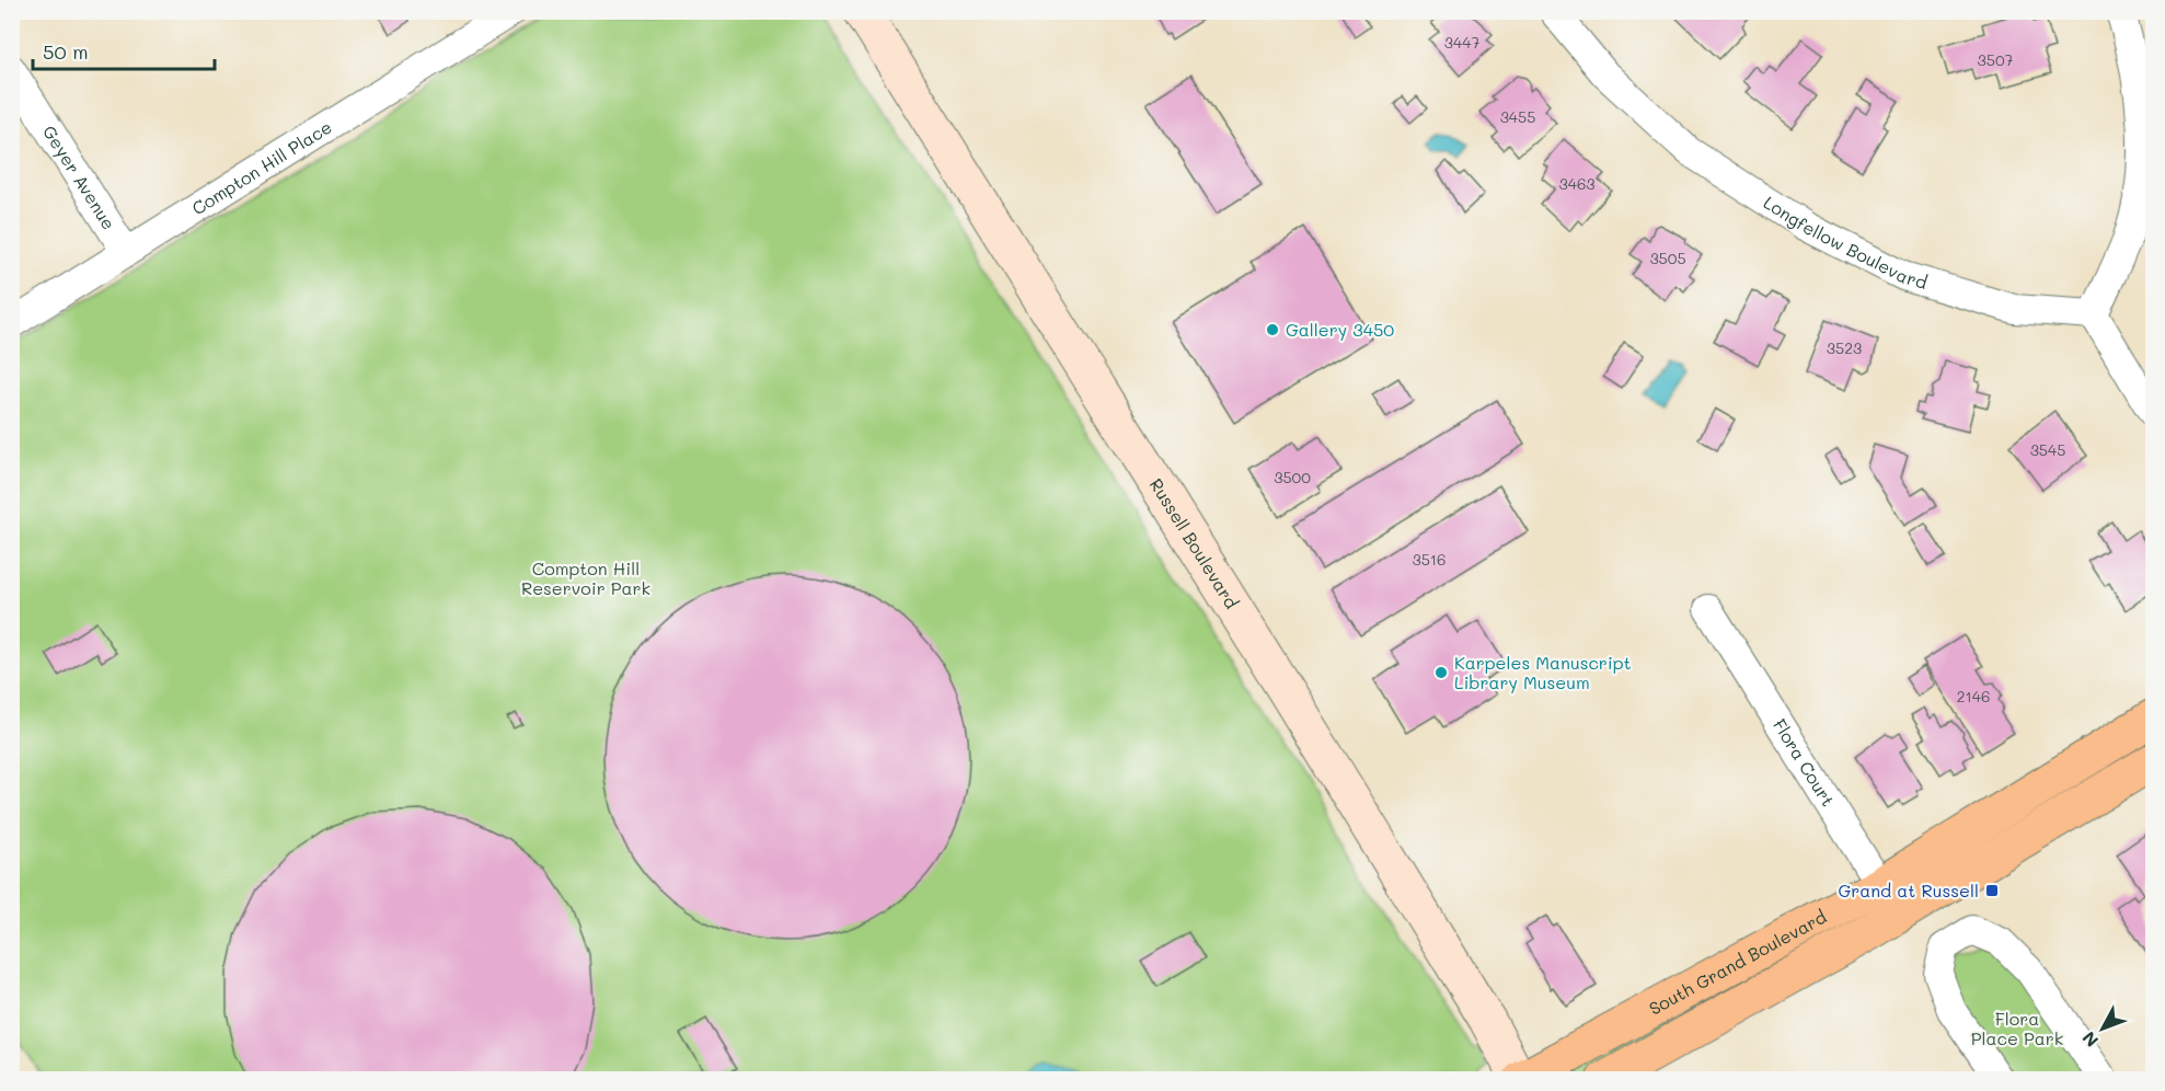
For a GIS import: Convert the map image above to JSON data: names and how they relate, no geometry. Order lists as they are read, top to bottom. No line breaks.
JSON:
{"streets":{"main road":["Russell Boulevard","South Grand Boulevard"],"street":["Compton Hill Place","Geyer Avenue","Longfellow Boulevard","Flora Court"]},"crossings":[["Compton Hill Place","Geyer Avenue"],["Russell Boulevard","South Grand Boulevard"],["Flora Court","South Grand Boulevard"]],"parks":["Compton Hill Reservoir Park","Flora Place Park"],"places":{"other":["Gallery 3450","Karpeles Manuscript Library Museum"],"transit":["Grand at Russell"]},"house_numbers":["3447","3507","3455","3463","3505","3523","3545","3500","3516","2146"],"scale_bar":"50 m","north":"bottom left"}
